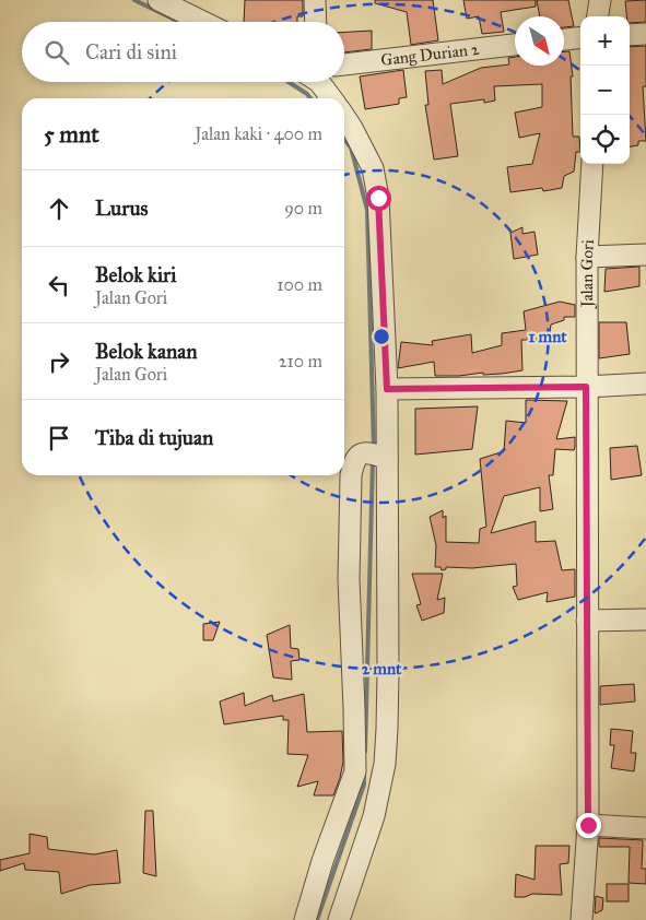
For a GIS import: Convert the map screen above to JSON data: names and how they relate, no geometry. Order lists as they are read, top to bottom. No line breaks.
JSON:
{"streets":{"street":["Gang Durian 2","Jalan Gori"]},"north":"bottom right","page":{"map_buttons":["+","−"],"search":"Cari di sini","heading":["5 mnt","Jalan kaki · 400 m"],"list":[["Lurus","90 m"],["Belok kiri","Jalan Gori","100 m"],["Belok kanan","Jalan Gori","210 m"],"Tiba di tujuan"]},"rings":["1 mnt","2 mnt"]}
